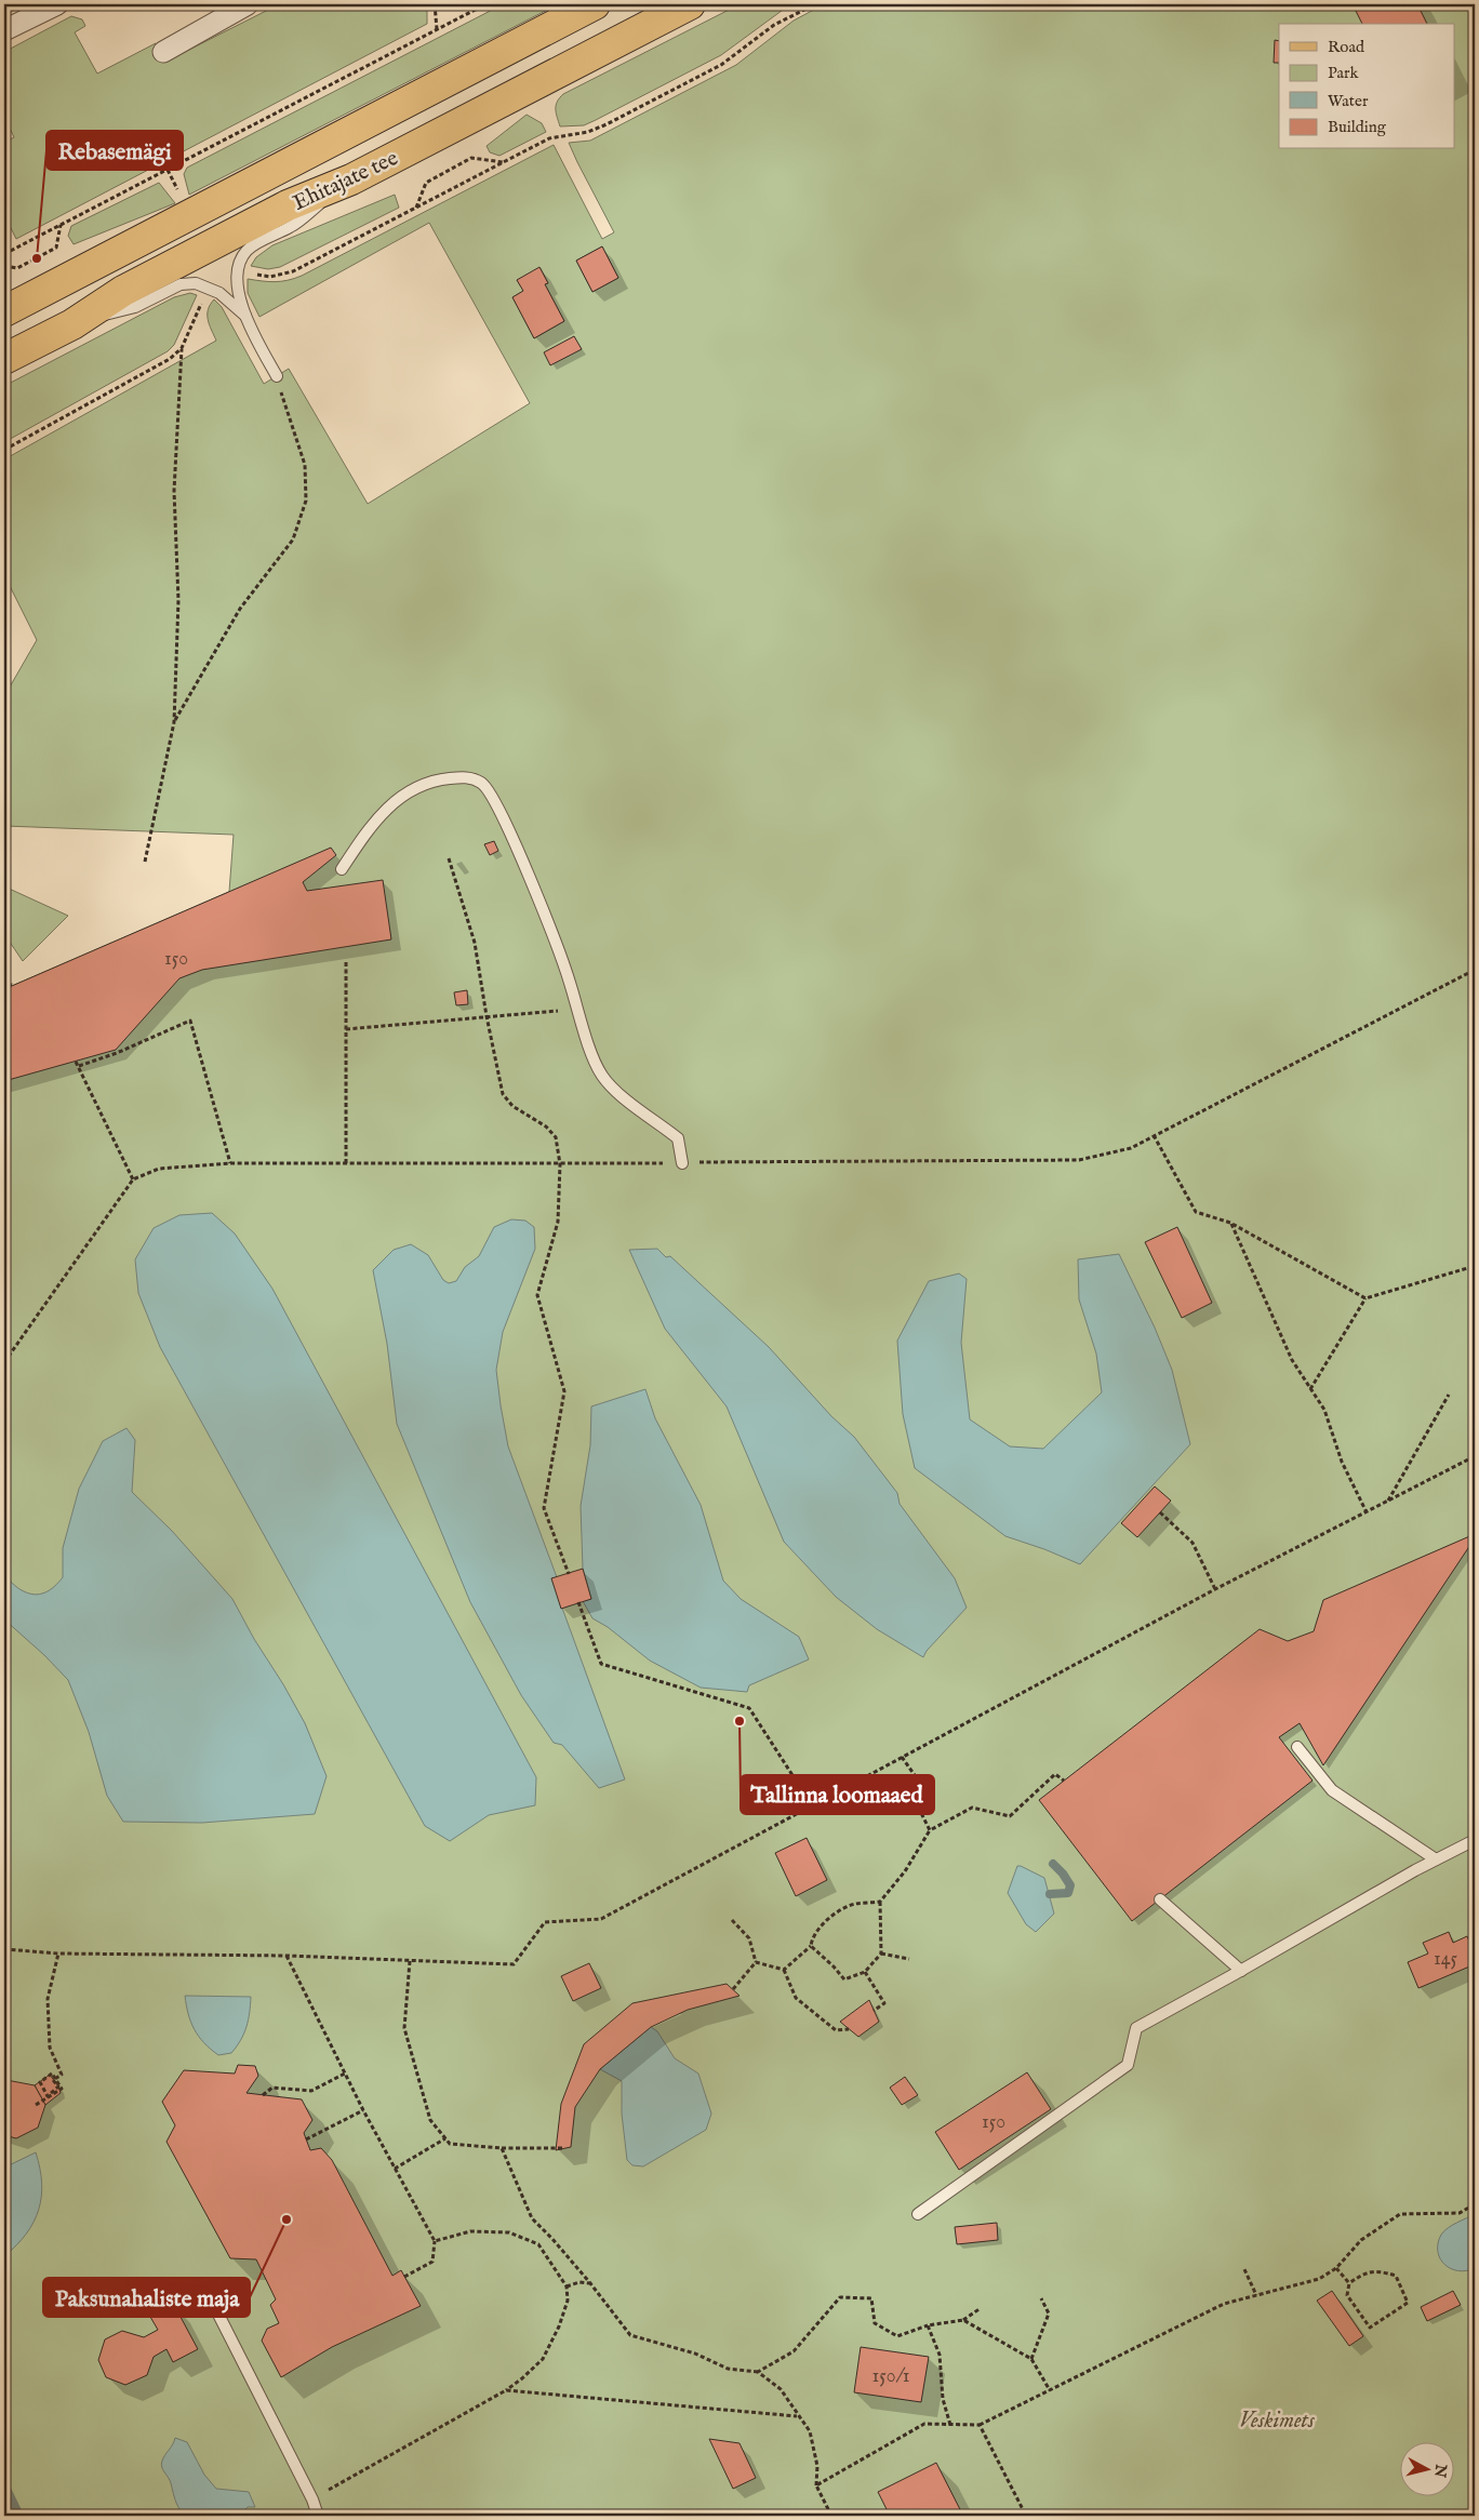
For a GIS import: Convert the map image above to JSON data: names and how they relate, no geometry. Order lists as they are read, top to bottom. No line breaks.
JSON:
{"streets":{"main road":["Ehitajate tee"]},"parks":["Veskimets"],"places":["Rebasemägi","Tallinna loomaaed","Paksunahaliste maja"],"house_numbers":["150","145","150","150/1"],"legend":["Road","Park","Water","Building"],"north":"right"}
